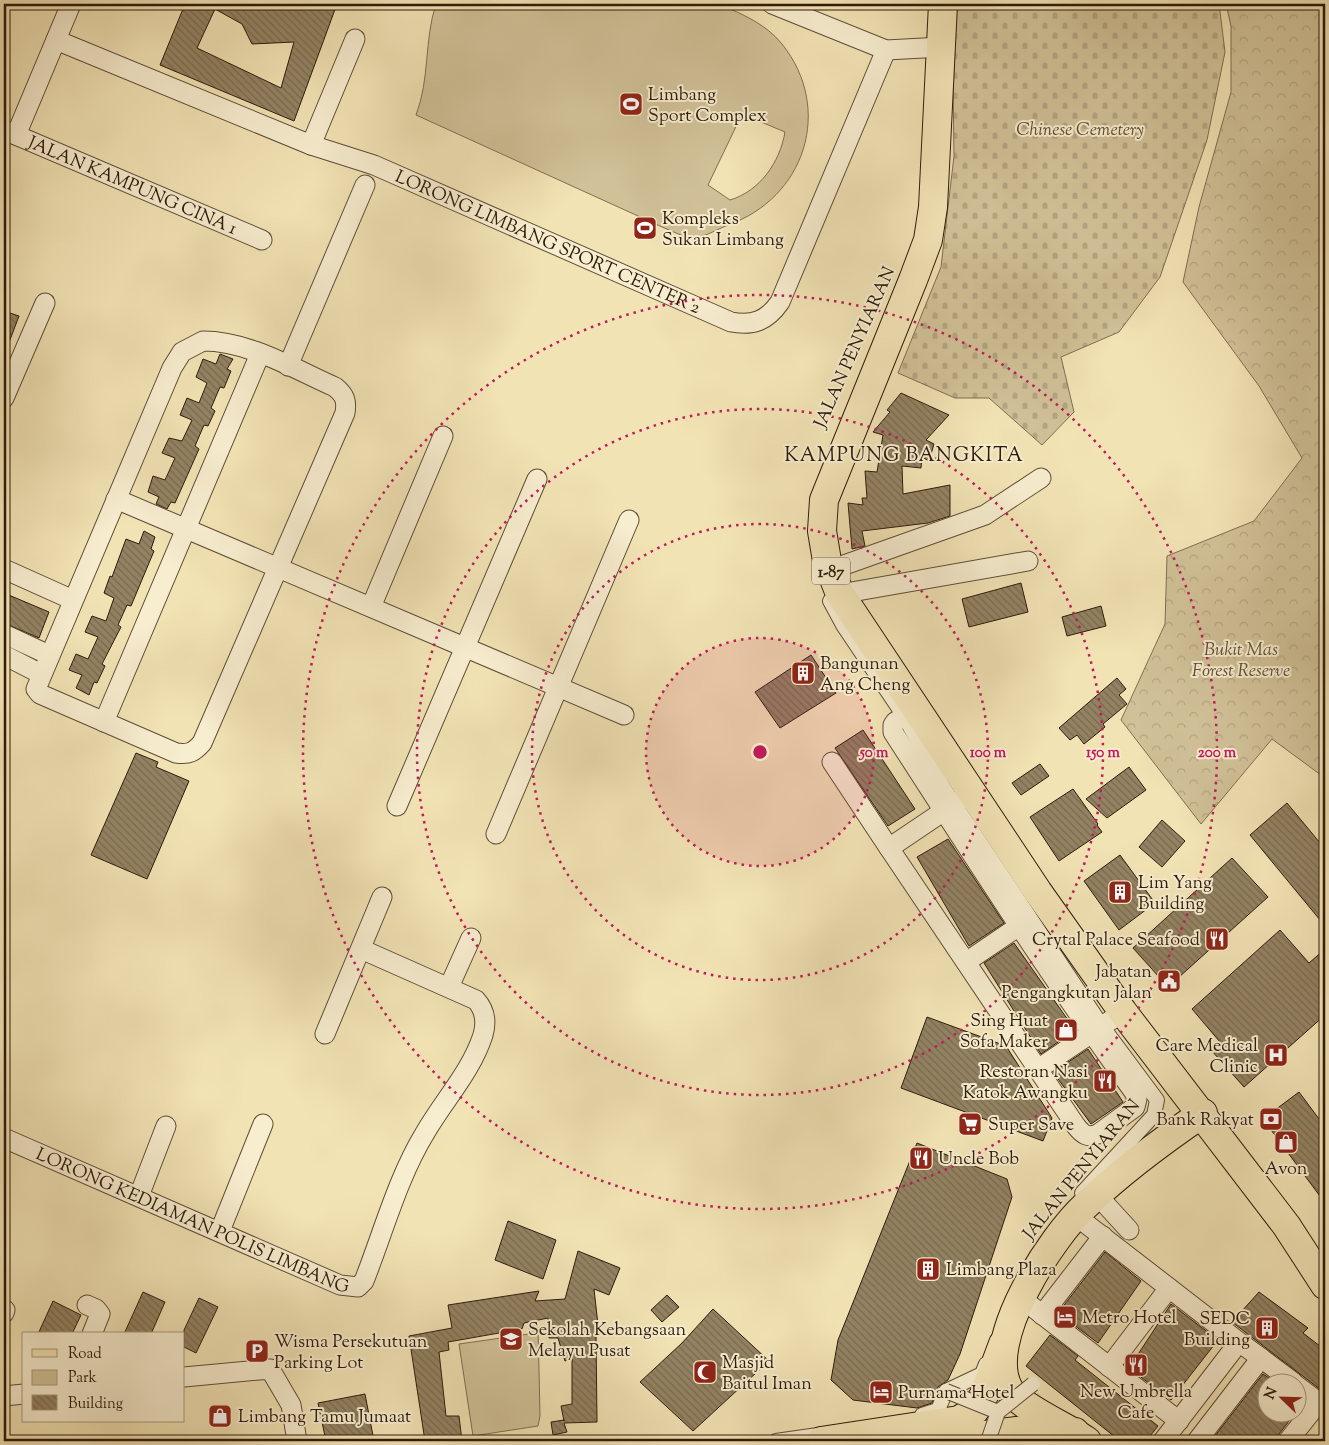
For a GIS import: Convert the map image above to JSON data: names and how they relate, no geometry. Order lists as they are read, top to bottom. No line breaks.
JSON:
{"streets":{"main road":["1-87"],"street":["JALAN KAMPUNG CINA 1","LORONG LIMBANG SPORT CENTER 2","JALAN PENYIARAN","LORONG KEDIAMAN POLIS LIMBANG"]},"crossings":[["JALAN PENYIARAN","1-87"]],"districts":["KAMPUNG BANGKITA"],"parks":["Chinese Cemetery","Bukit Mas Forest Reserve"],"places":{"sports":["Limbang Sport Complex","Kompleks Sukan Limbang"],"building":["Bangunan Ang Cheng","Lim Yang Building","Limbang Plaza","SEDC Building"],"restaurant":["Crytal Palace Seafood","Restoran Nasi Katok Awangku","Uncle Bob","New Umbrella Cafe"],"public building":["Jabatan Pengangkutan Jalan"],"shop":["Sing Huat Sofa Maker","Avon","Limbang Tamu Jumaat"],"hospital":["Care Medical Clinic"],"bank":["Bank Rakyat"],"supermarket":["Super Save"],"hotel":["Metro Hotel","Purnama Hotel"],"school or university":["Sekolah Kebangsaan Melayu Pusat"],"parking":["Wisma Persekutuan Parking Lot"],"mosque":["Masjid Baitul Iman"]},"legend":["Road","Park","Building"],"north":"top left","rings":["50 m","100 m","150 m","200 m"]}
